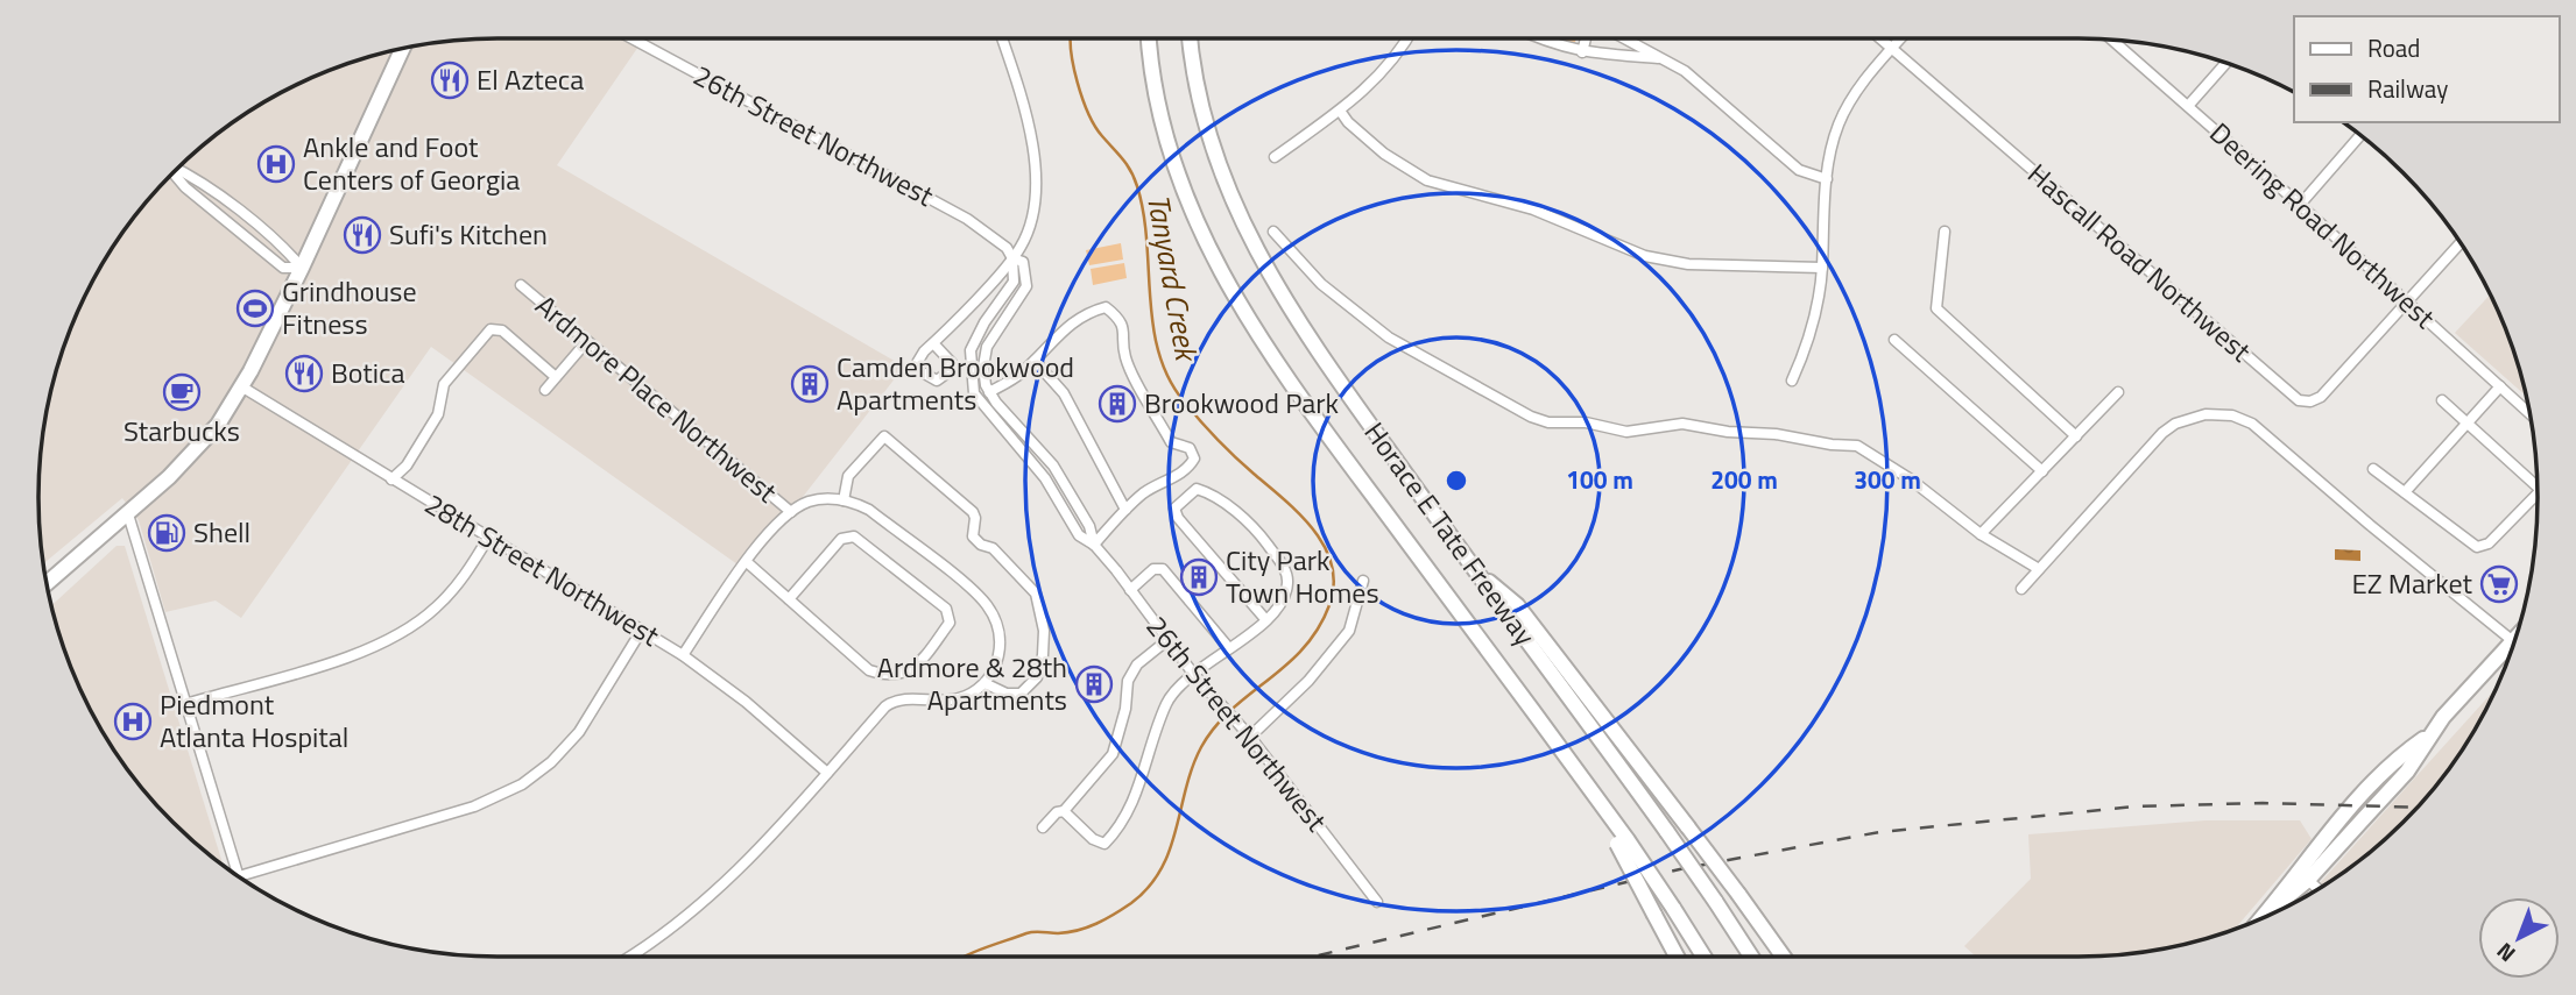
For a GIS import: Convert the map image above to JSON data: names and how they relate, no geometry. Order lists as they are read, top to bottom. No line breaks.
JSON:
{"streets":{"highway":["Horace E Tate Freeway"],"street":["26th Street Northwest","Deering Road Northwest","Hascall Road Northwest","Ardmore Place Northwest","28th Street Northwest"]},"crossings":[["Deering Road Northwest","Hascall Road Northwest"]],"water":["Tanyard Creek"],"places":{"restaurant":["El Azteca","Sufi's Kitchen","Botica"],"hospital":["Ankle and Foot Centers of Georgia","Piedmont Atlanta Hospital"],"sports":["Grindhouse Fitness"],"building":["Camden Brookwood Apartments","Brookwood Park","City Park Town Homes","Ardmore & 28th Apartments"],"cafe":["Starbucks"],"fuel station":["Shell"],"supermarket":["EZ Market"]},"legend":["Road","Railway"],"north":"bottom left","rings":["100 m","200 m","300 m"]}
